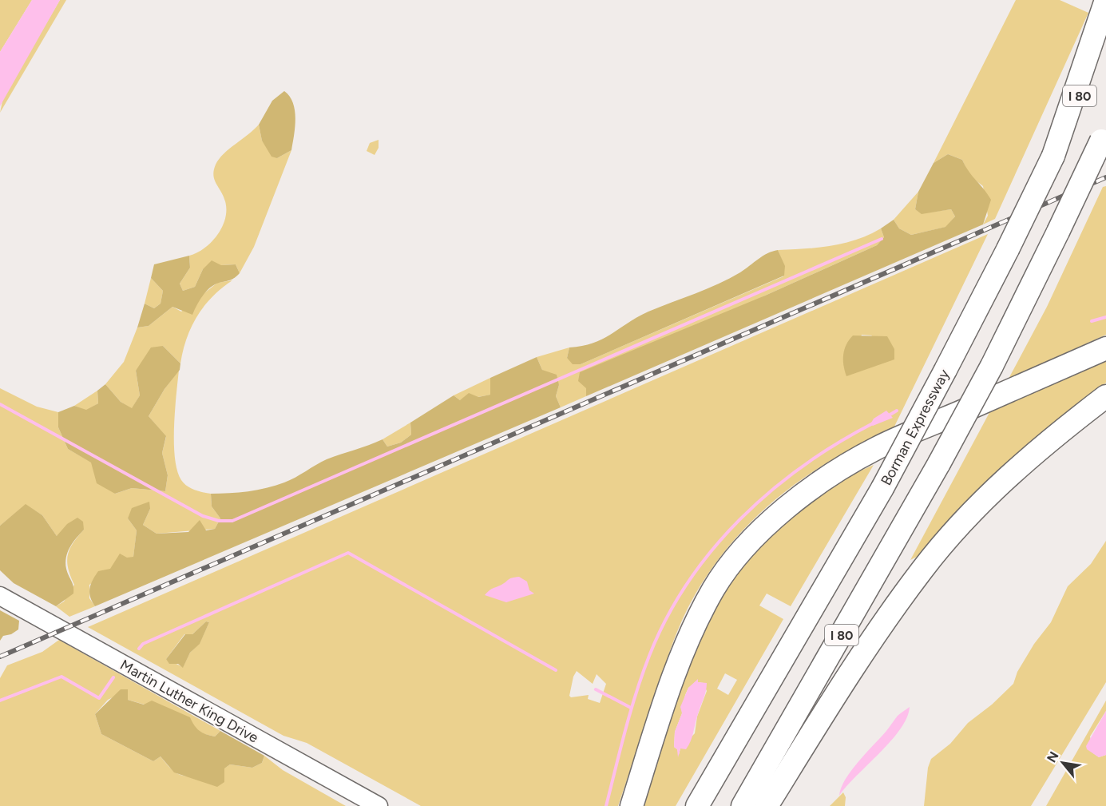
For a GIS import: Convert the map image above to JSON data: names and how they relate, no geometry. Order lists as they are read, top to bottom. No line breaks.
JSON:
{"streets":{"highway":["I 80","Borman Expressway"],"main road":["Martin Luther King Drive"]},"north":"top left"}
